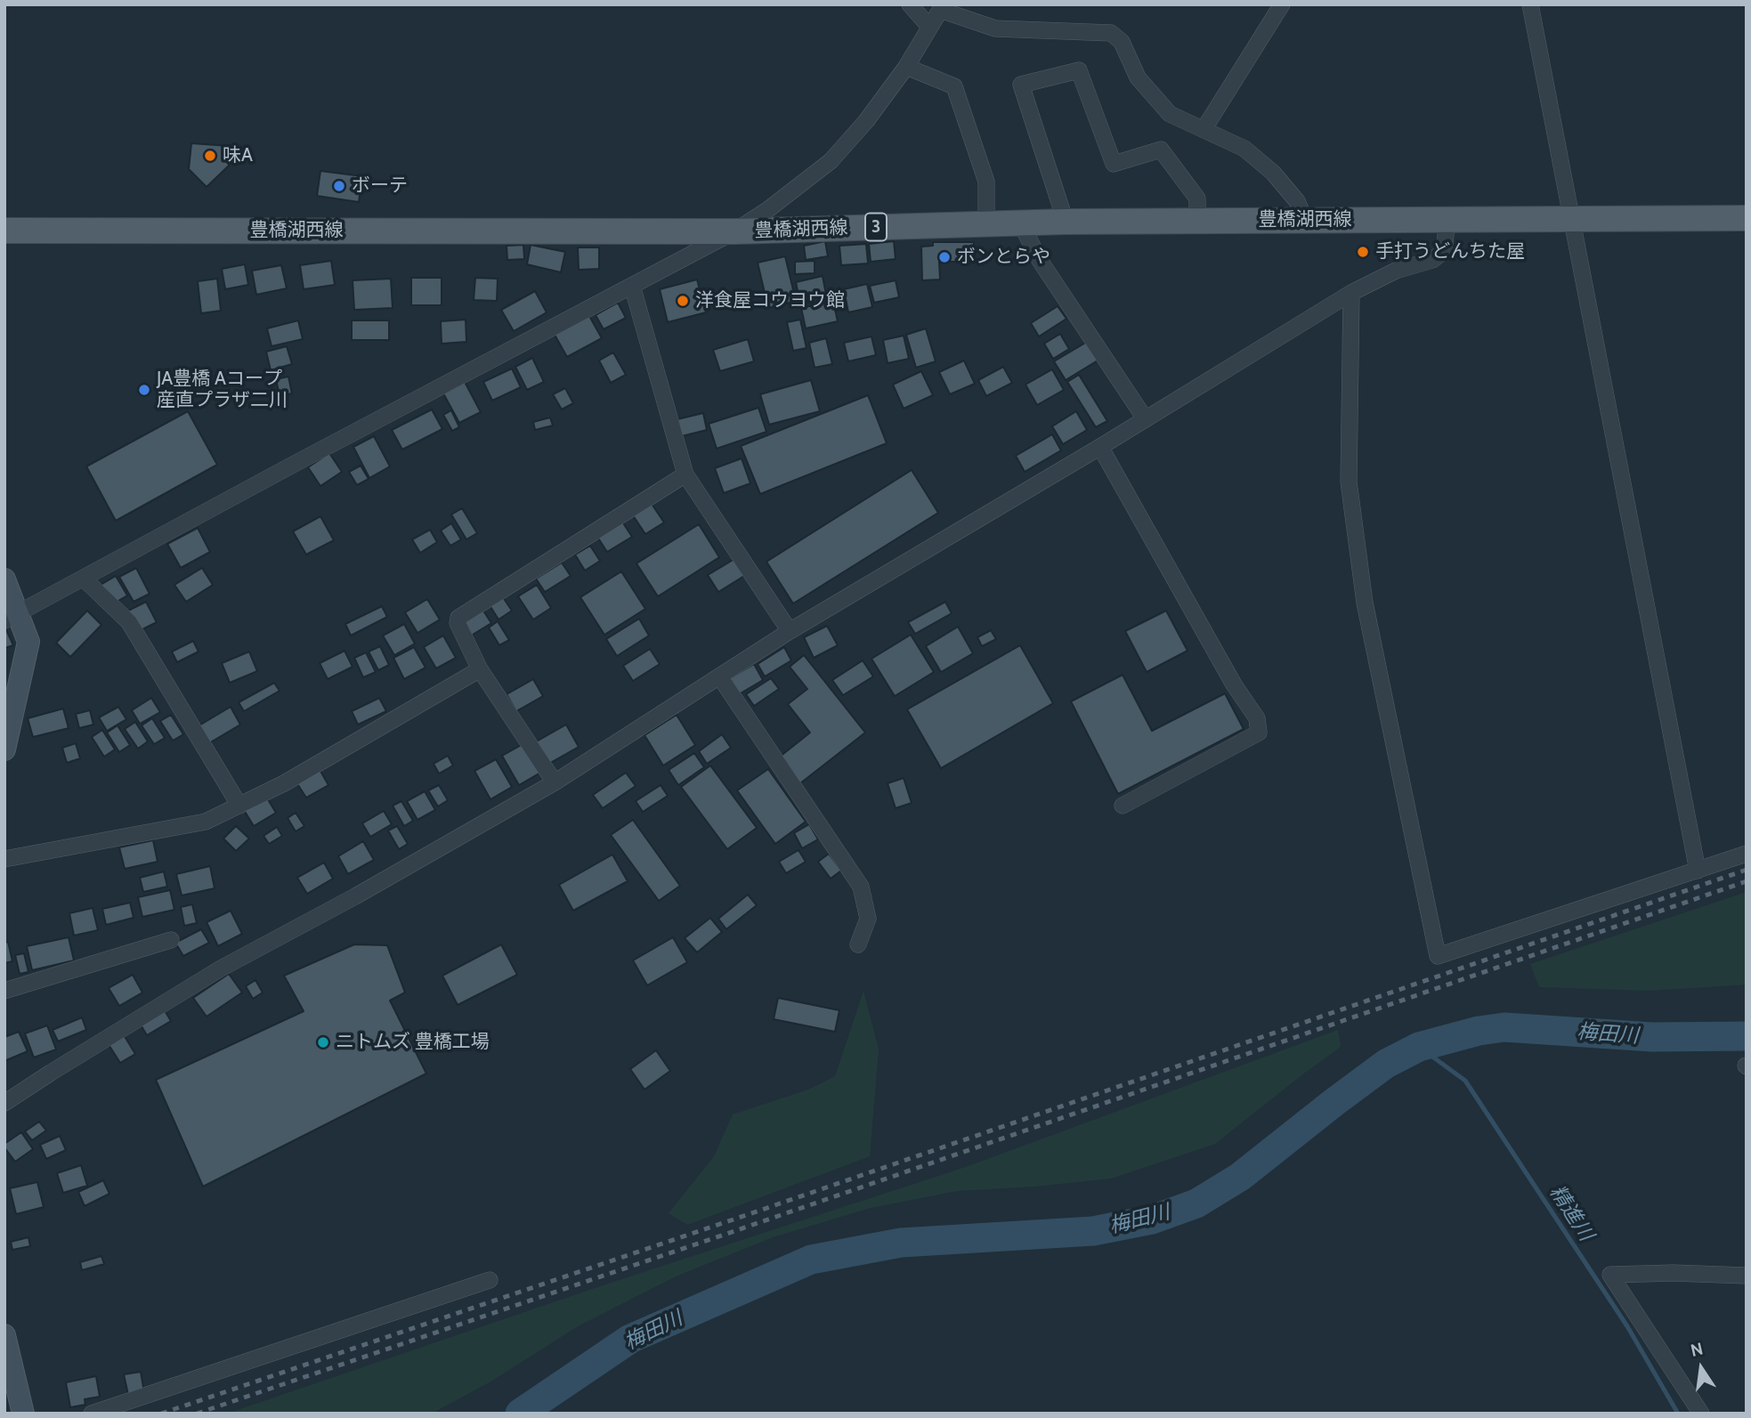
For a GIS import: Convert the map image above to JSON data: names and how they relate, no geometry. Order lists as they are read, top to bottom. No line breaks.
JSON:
{"streets":{"main road":["豊橋湖西線","3"]},"water":["梅田川","精進川"],"places":["味A","ボーテ","手打うどんちた屋","ボンとらや","洋食屋コウヨウ館","JA豊橋 Aコープ 産直プラザ二川","ニトムズ 豊橋工場"],"north":"top"}
